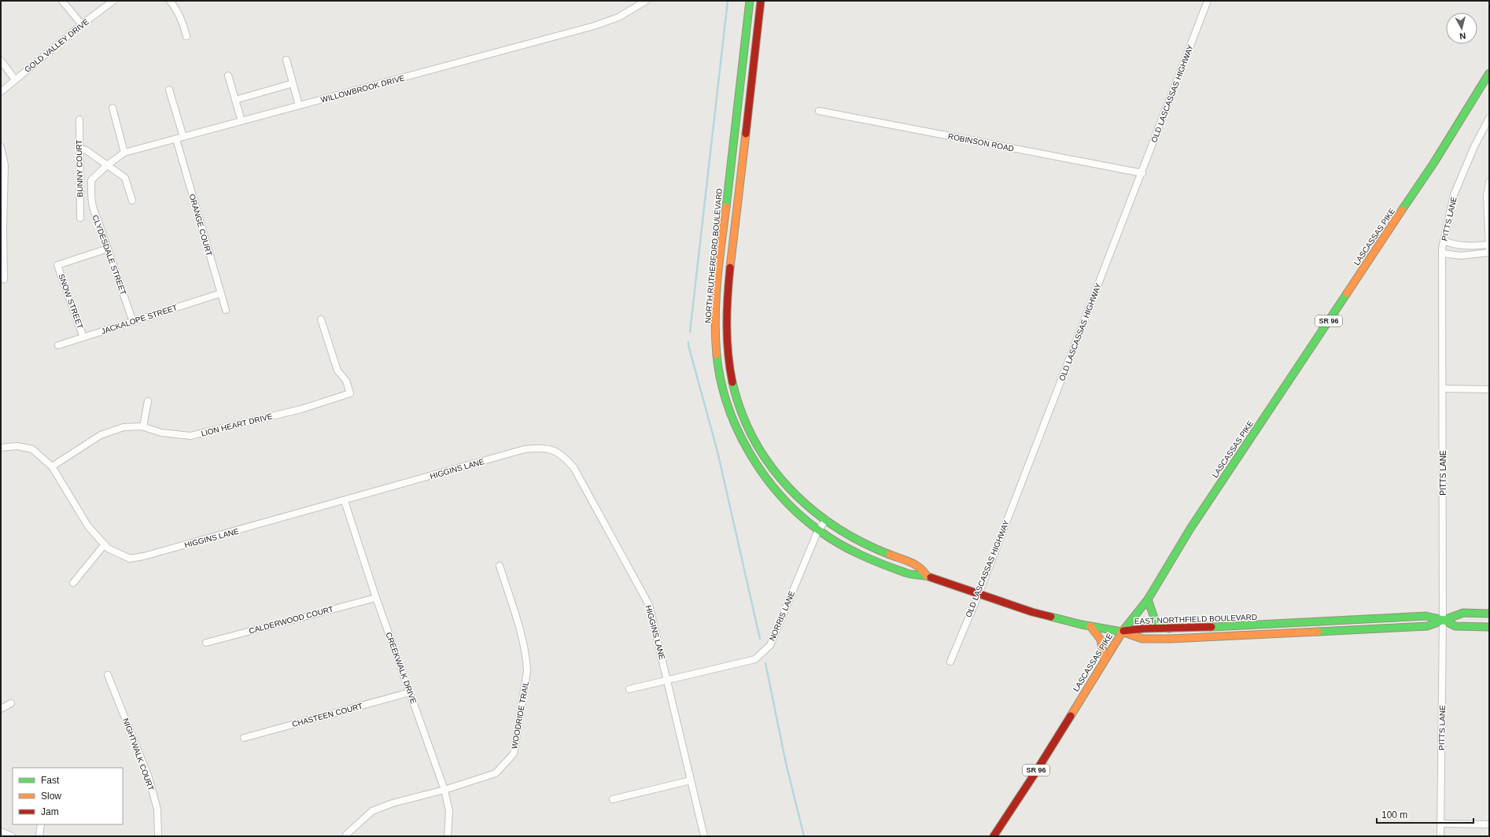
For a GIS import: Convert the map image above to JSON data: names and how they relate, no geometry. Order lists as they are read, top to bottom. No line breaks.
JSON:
{"streets":{"main road":["LASCASSAS PIKE","NORTH RUTHERFORD BOULEVARD","SR 96","EAST NORTHFIELD BOULEVARD"],"street":["GOLD VALLEY DRIVE","WILLOWBROOK DRIVE","OLD LASCASSAS HIGHWAY","ROBINSON ROAD","BUNNY COURT","PITTS LANE","ORANGE COURT","CLYDESDALE STREET","SNOW STREET","JACKALOPE STREET","LION HEART DRIVE","HIGGINS LANE","NORRIS LANE","CALDERWOOD COURT","CREEKWALK DRIVE","CHASTEEN COURT","WOODRIDE TRAIL","NIGHTWALK COURT"]},"crossings":[["WILLOWBROOK DRIVE","ORANGE COURT"],["WILLOWBROOK DRIVE","CLYDESDALE STREET"],["OLD LASCASSAS HIGHWAY","ROBINSON ROAD"],["OLD LASCASSAS HIGHWAY","NORTH RUTHERFORD BOULEVARD"],["PITTS LANE","EAST NORTHFIELD BOULEVARD"],["ORANGE COURT","JACKALOPE STREET"],["LASCASSAS PIKE","NORTH RUTHERFORD BOULEVARD"],["LASCASSAS PIKE","EAST NORTHFIELD BOULEVARD"],["CLYDESDALE STREET","SNOW STREET"],["CLYDESDALE STREET","JACKALOPE STREET"],["NORTH RUTHERFORD BOULEVARD","NORRIS LANE"],["NORTH RUTHERFORD BOULEVARD","EAST NORTHFIELD BOULEVARD"],["SNOW STREET","JACKALOPE STREET"],["LION HEART DRIVE","HIGGINS LANE"],["HIGGINS LANE","NORRIS LANE"],["HIGGINS LANE","CREEKWALK DRIVE"],["CALDERWOOD COURT","CREEKWALK DRIVE"],["CREEKWALK DRIVE","CHASTEEN COURT"],["CREEKWALK DRIVE","WOODRIDE TRAIL"]],"legend":["Fast","Slow","Jam"],"scale_bar":"100 m","north":"bottom"}
